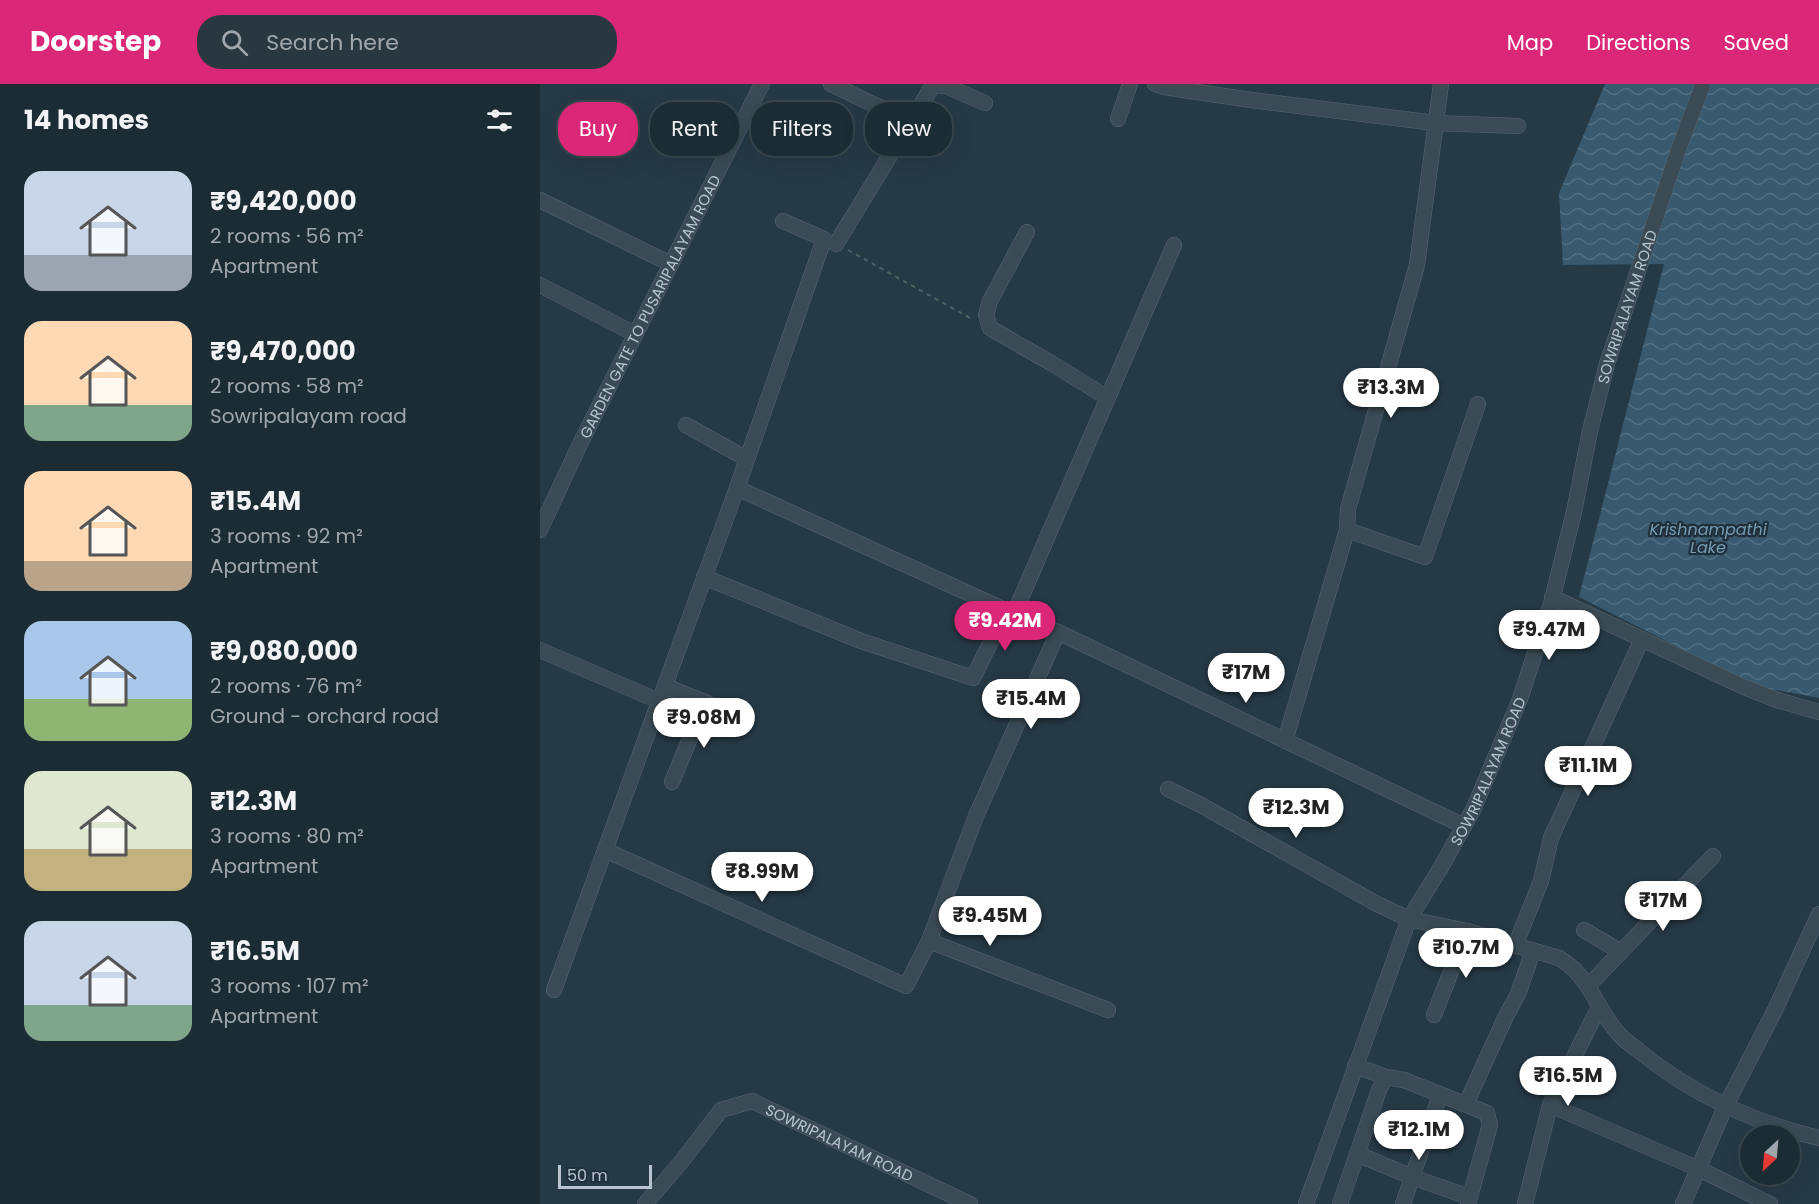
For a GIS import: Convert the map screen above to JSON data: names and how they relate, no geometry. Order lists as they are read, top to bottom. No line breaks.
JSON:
{"streets":{"street":["GARDEN GATE TO PUSARIPALAYAM ROAD","SOWRIPALAYAM ROAD"]},"water":["Krishnampathi Lake"],"scale_bar":"50 m","north":"bottom left","page":{"header":"Doorstep","search":"Search here","nav":["Map","Directions","Saved"],"heading":"14 homes","chip":["Buy","Rent","Filters","New"],"list":[{"name":"₹9,420,000","note":"2 rooms · 56 m² · Apartment"},{"name":"₹9,470,000","note":"2 rooms · 58 m² · Sowripalayam road"},{"name":"₹15.4M","note":"3 rooms · 92 m² · Apartment"},{"name":"₹9,080,000","note":"2 rooms · 76 m² · Ground - orchard road"},{"name":"₹12.3M","note":"3 rooms · 80 m² · Apartment"},{"name":"₹16.5M","note":"3 rooms · 107 m² · Apartment"}],"price":["₹13.3M","₹9.42M","₹9.47M","₹17M","₹15.4M","₹9.08M","₹11.1M","₹12.3M","₹8.99M","₹17M","₹9.45M","₹10.7M","₹16.5M","₹12.1M"],"scale":"50 m"}}
